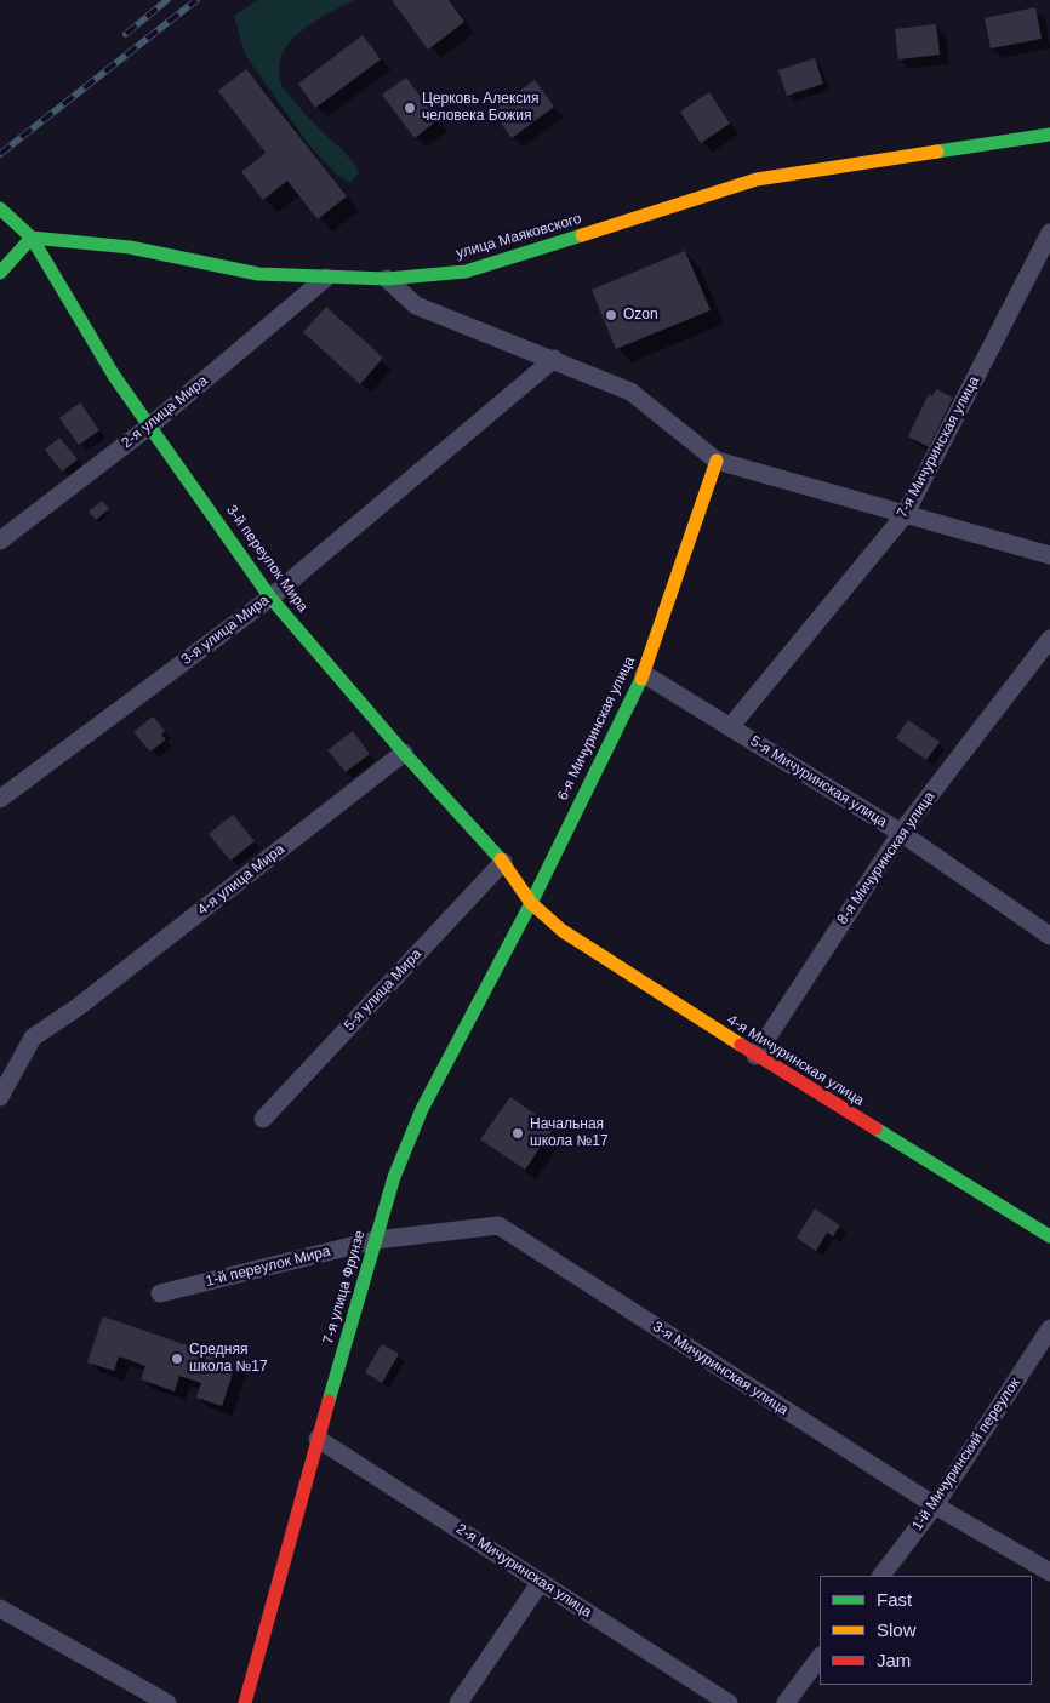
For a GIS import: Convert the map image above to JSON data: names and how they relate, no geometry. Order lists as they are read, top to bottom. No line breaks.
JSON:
{"streets":{"street":["улица Маяковского","2-я улица Мира","7-я Мичуринская улица","3-й переулок Мира","3-я улица Мира","6-я Мичуринская улица","5-я Мичуринская улица","8-я Мичуринская улица","4-я улица Мира","5-я улица Мира","4-я Мичуринская улица","1-й переулок Мира","7-я улица Фрунзе","3-я Мичуринская улица","1-й Мичуринский переулок","2-я Мичуринская улица"]},"crossings":[["улица Маяковского","2-я улица Мира"],["улица Маяковского","3-й переулок Мира"],["2-я улица Мира","3-й переулок Мира"],["7-я Мичуринская улица","5-я Мичуринская улица"],["3-й переулок Мира","3-я улица Мира"],["3-й переулок Мира","6-я Мичуринская улица"],["3-й переулок Мира","4-я улица Мира"],["3-й переулок Мира","5-я улица Мира"],["3-й переулок Мира","4-я Мичуринская улица"],["3-й переулок Мира","7-я улица Фрунзе"],["6-я Мичуринская улица","5-я Мичуринская улица"],["6-я Мичуринская улица","4-я Мичуринская улица"],["6-я Мичуринская улица","7-я улица Фрунзе"],["5-я Мичуринская улица","8-я Мичуринская улица"],["8-я Мичуринская улица","4-я Мичуринская улица"],["4-я Мичуринская улица","7-я улица Фрунзе"],["1-й переулок Мира","7-я улица Фрунзе"],["1-й переулок Мира","3-я Мичуринская улица"],["7-я улица Фрунзе","3-я Мичуринская улица"],["7-я улица Фрунзе","2-я Мичуринская улица"],["3-я Мичуринская улица","1-й Мичуринский переулок"]],"places":["Церковь Алексия человека Божия","Ozon","Начальная школа №17","Средняя школа №17"],"legend":["Fast","Slow","Jam"]}
